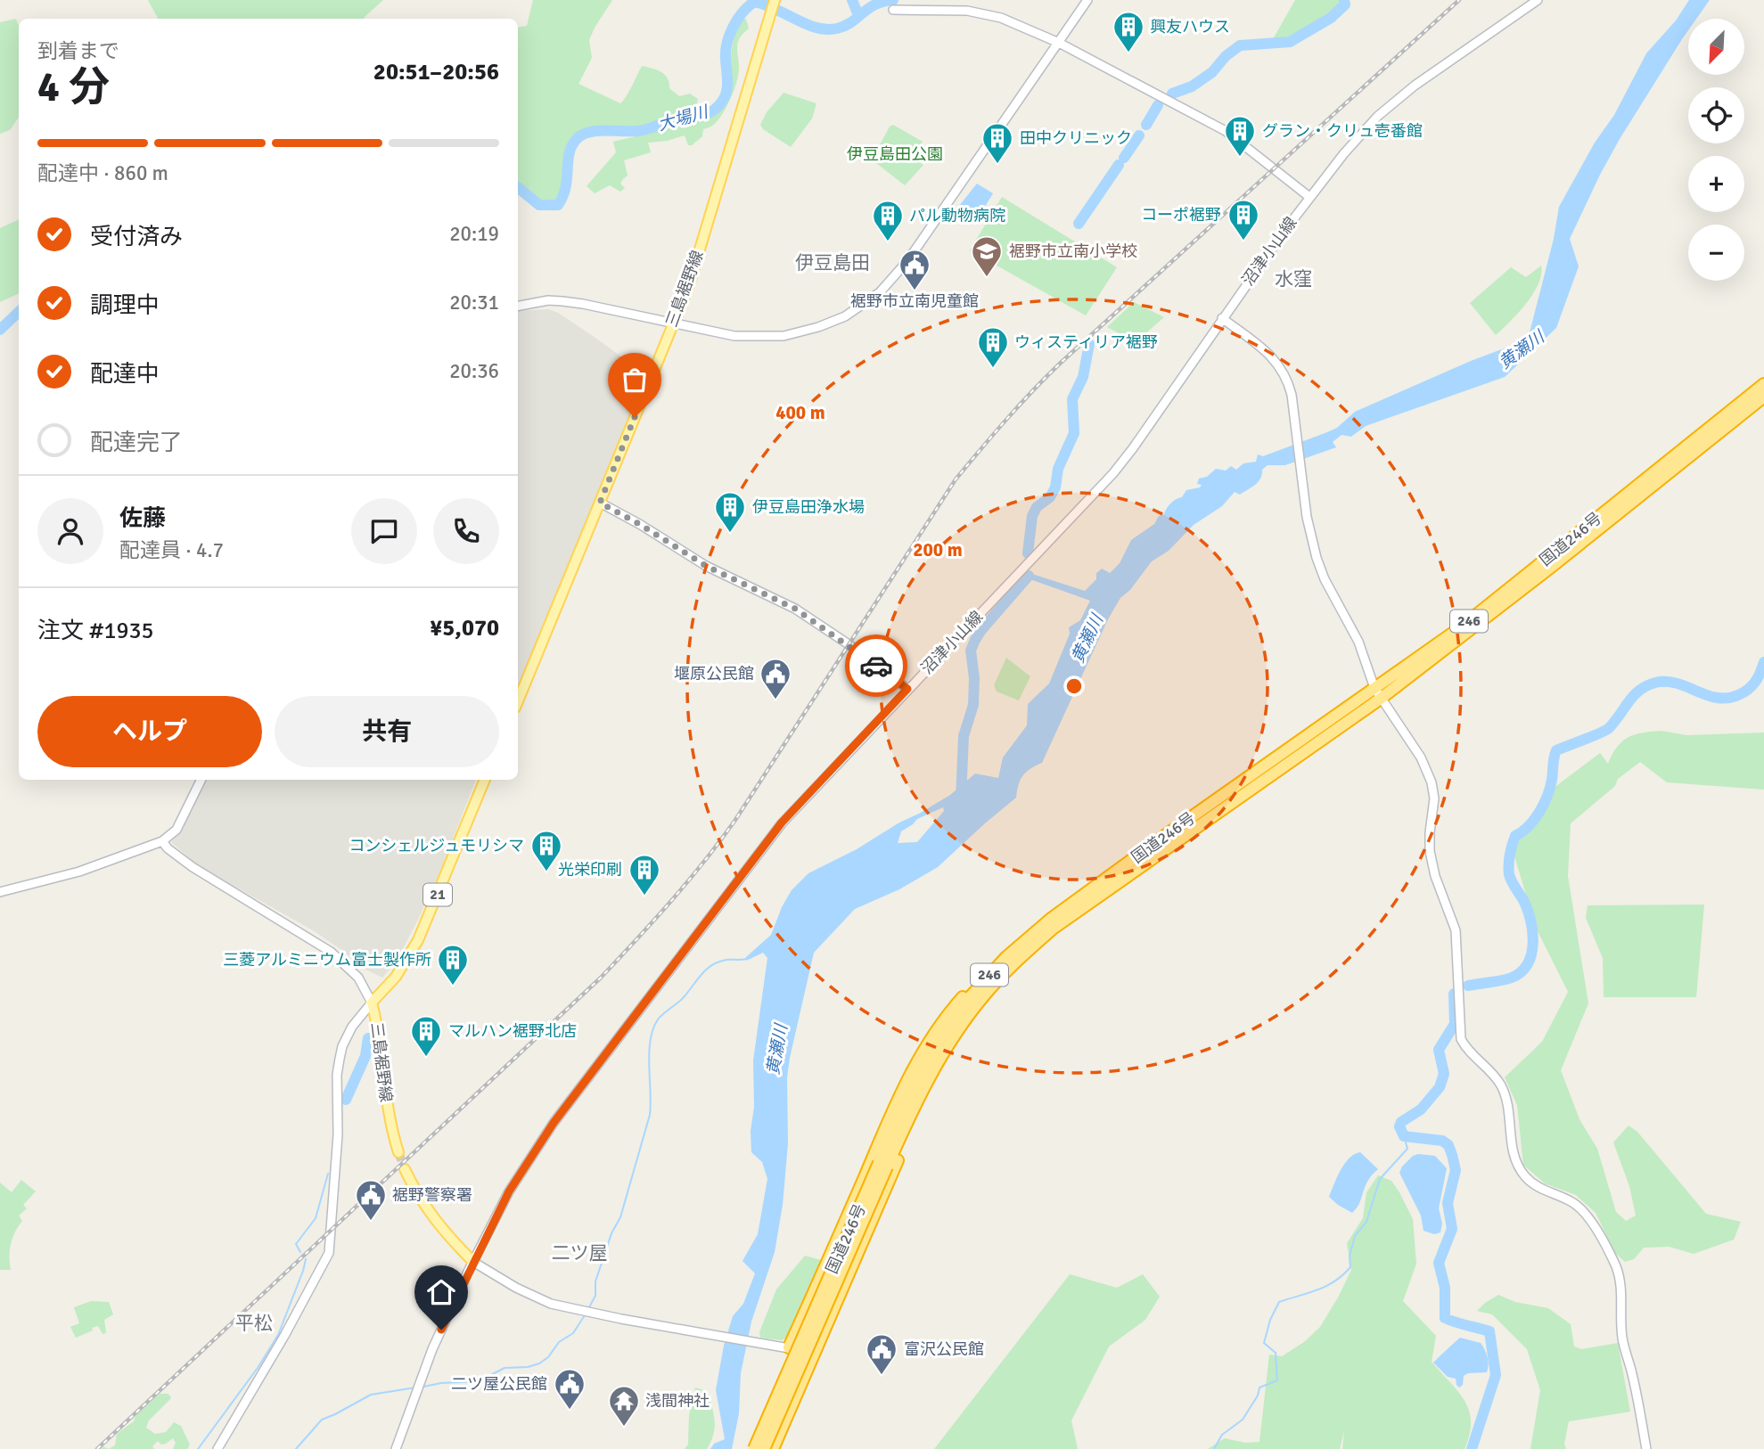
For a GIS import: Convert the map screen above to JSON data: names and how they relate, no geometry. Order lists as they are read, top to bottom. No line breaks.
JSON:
{"streets":{"highway":["国道246号","246"],"main road":["三島裾野線","21"],"street":["沼津小山線"]},"districts":["伊豆島田","水窪","二ツ屋","平松"],"water":["大場川","黄瀬川"],"parks":["伊豆島田公園"],"places":{"building":["興友ハウス","グラン・クリュ壱番館","田中クリニック","コーポ裾野","パル動物病院","ウィスティリア裾野","伊豆島田浄水場","コンシェルジュモリシマ","光栄印刷","三菱アルミニウム富士製作所","マルハン裾野北店"],"school or university":["裾野市立南小学校"],"public building":["裾野市立南児童館","堰原公民館","裾野警察署","富沢公民館","二ツ屋公民館"],"temple":["浅間神社"]},"north":"bottom left","page":{"map_buttons":["+","−"],"heading":["4 分","到着まで","20:51–20:56"],"panel":["佐藤","配達員 · 4.7","注文 #1935","¥5,070"],"bar":"配達中 · 860 m","list":[["受付済み","20:19"],["調理中","20:31"],["配達中","20:36"],"配達完了"],"buttons":["ヘルプ","共有"]},"rings":["400 m","200 m"]}
